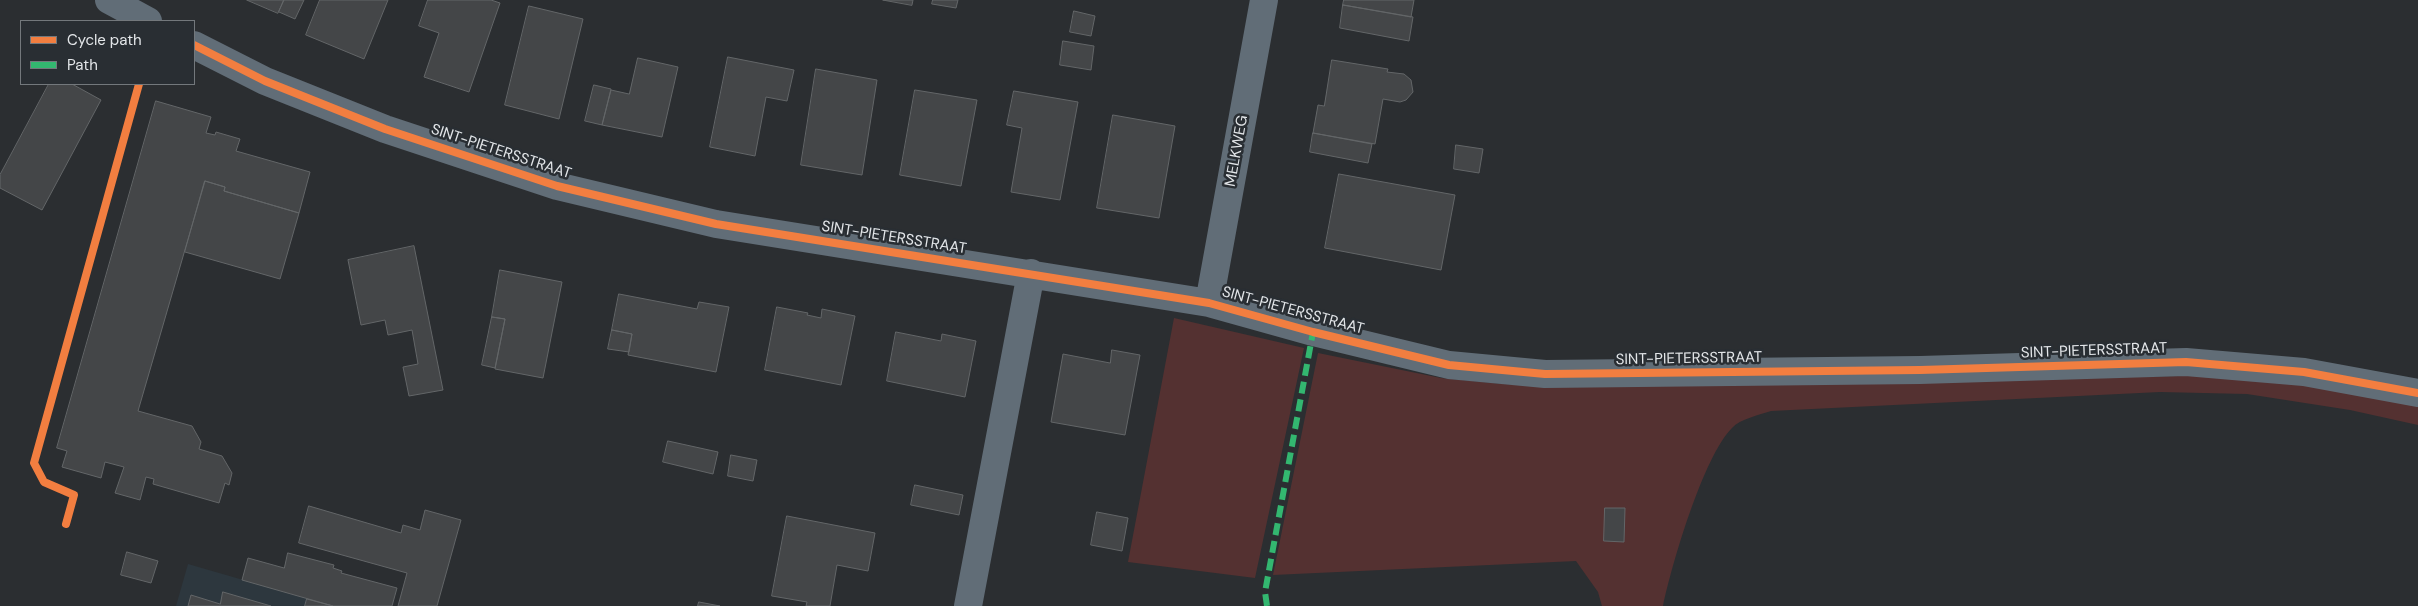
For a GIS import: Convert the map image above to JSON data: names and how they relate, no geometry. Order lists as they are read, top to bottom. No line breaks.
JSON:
{"streets":{"street":["MELKWEG","SINT-PIETERSSTRAAT"]},"crossings":[["MELKWEG","SINT-PIETERSSTRAAT"]],"legend":["Cycle path","Path"]}
